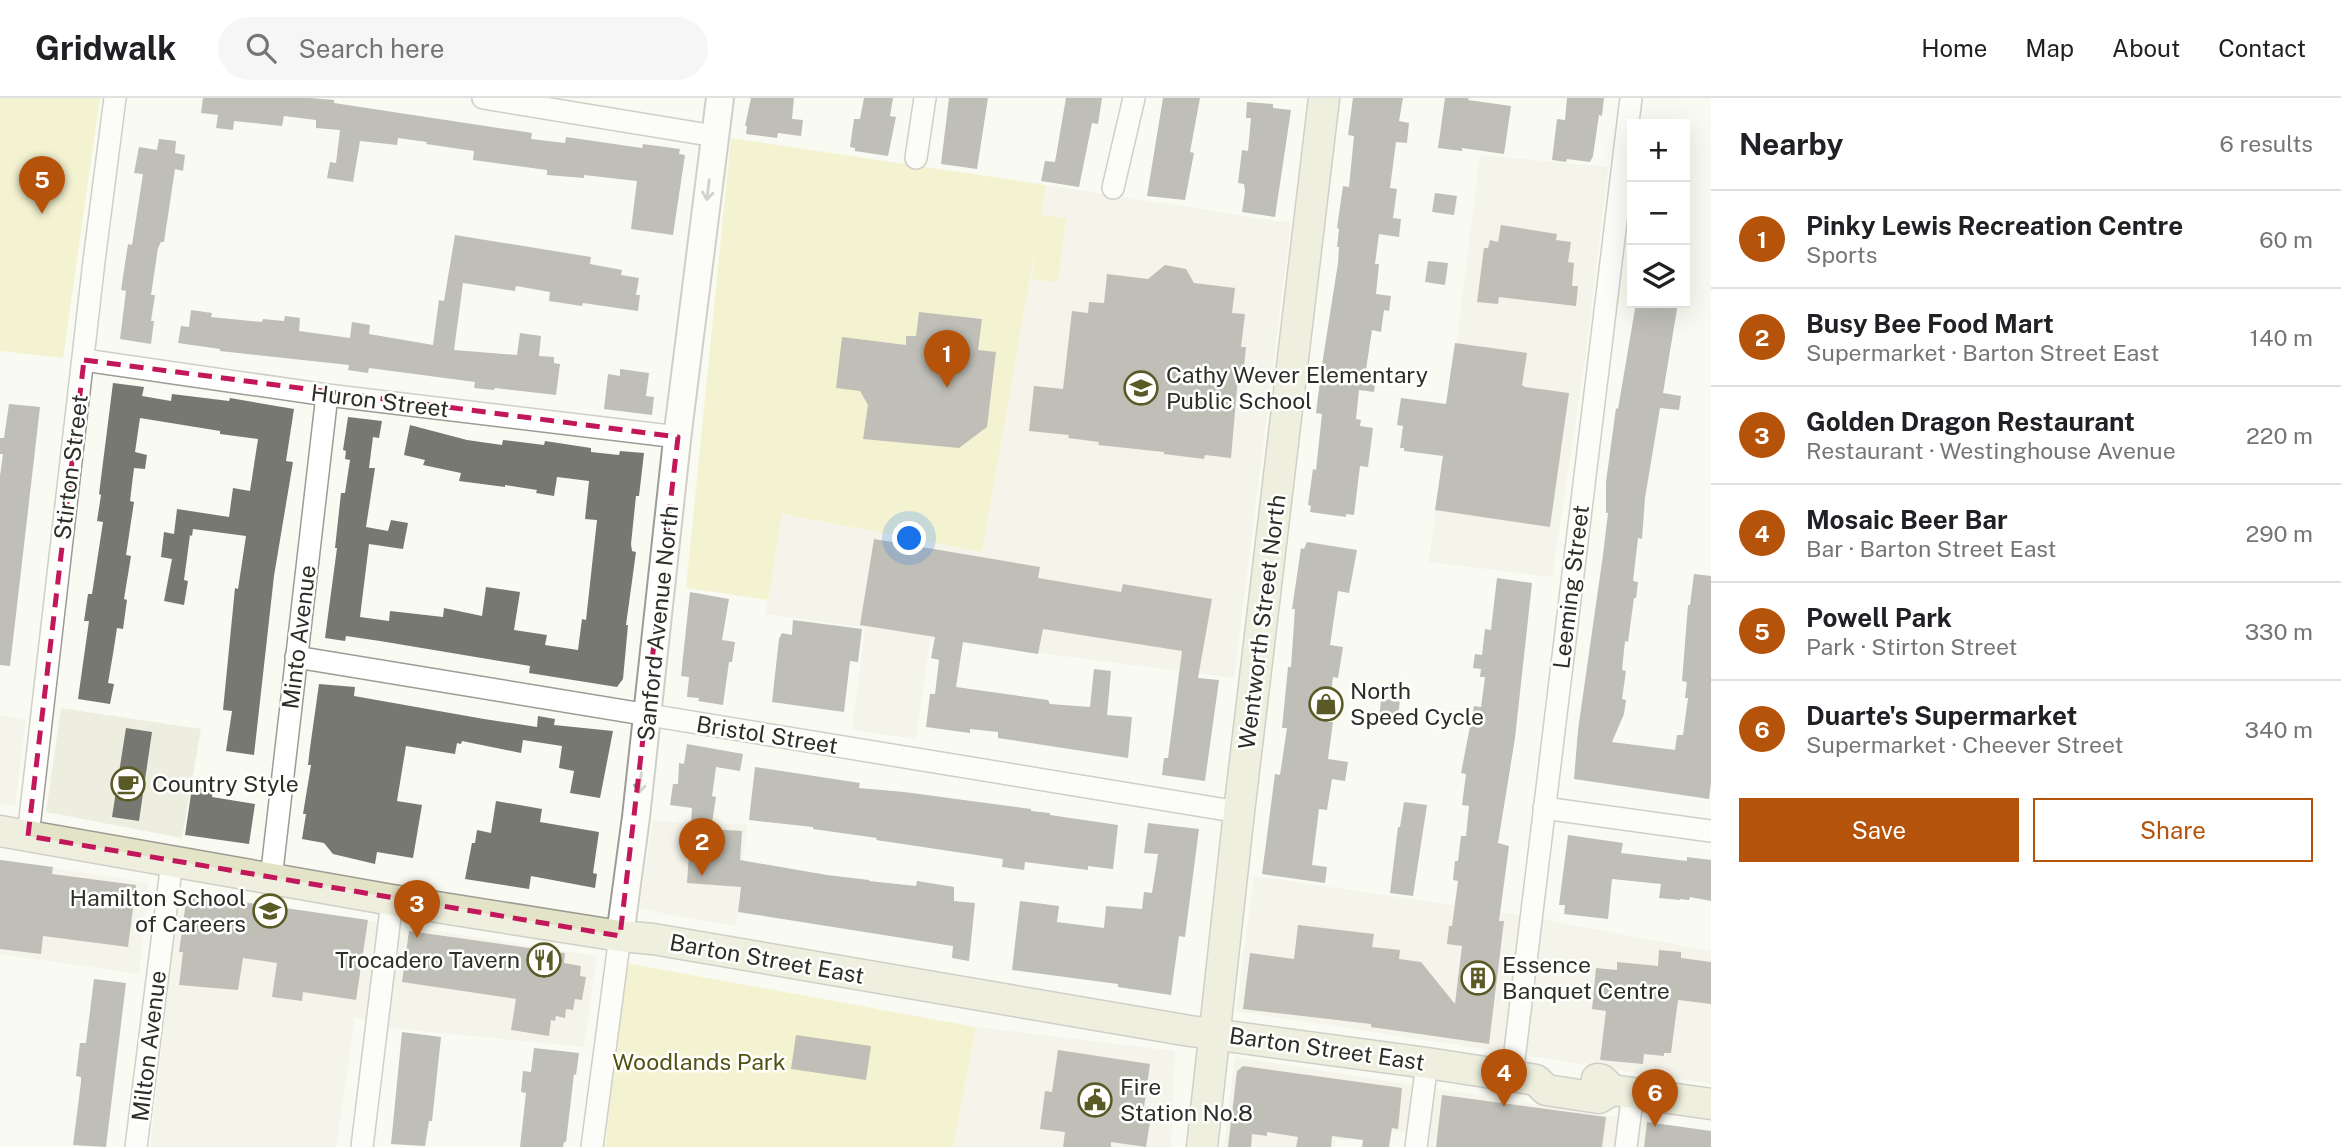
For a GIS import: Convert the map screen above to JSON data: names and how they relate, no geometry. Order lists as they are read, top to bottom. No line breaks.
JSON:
{"streets":{"main road":["Wentworth Street North","Barton Street East"],"street":["Huron Street","Stirton Street","Leeming Street","Sanford Avenue North","Minto Avenue","Bristol Street","Milton Avenue"]},"crossings":[["Huron Street","Stirton Street"],["Huron Street","Sanford Avenue North"],["Huron Street","Minto Avenue"],["Stirton Street","Barton Street East"],["Leeming Street","Barton Street East"],["Wentworth Street North","Bristol Street"],["Wentworth Street North","Barton Street East"],["Sanford Avenue North","Bristol Street"],["Sanford Avenue North","Barton Street East"],["Minto Avenue","Bristol Street"],["Minto Avenue","Barton Street East"],["Barton Street East","Milton Avenue"]],"one_way":["Sanford Avenue North"],"parks":["Woodlands Park"],"places":{"school or university":["Cathy Wever Elementary Public School","Hamilton School of Careers"],"shop":["North Speed Cycle"],"cafe":["Country Style"],"restaurant":["Trocadero Tavern"],"building":["Essence Banquet Centre"],"public building":["Fire Station No.8"]},"page":{"header":"Gridwalk","search":"Search here","nav":["Home","Map","About","Contact"],"heading":["Nearby","6 results"],"map_buttons":["+","−"],"pins":["5","1","2","3","4","6"],"list":[{"mark":"1","name":"Pinky Lewis Recreation Centre","note":"Sports","value":"60 m"},{"mark":"2","name":"Busy Bee Food Mart","note":"Supermarket · Barton Street East","value":"140 m"},{"mark":"3","name":"Golden Dragon Restaurant","note":"Restaurant · Westinghouse Avenue","value":"220 m"},{"mark":"4","name":"Mosaic Beer Bar","note":"Bar · Barton Street East","value":"290 m"},{"mark":"5","name":"Powell Park","note":"Park · Stirton Street","value":"330 m"},{"mark":"6","name":"Duarte's Supermarket","note":"Supermarket · Cheever Street","value":"340 m"}],"buttons":["Save","Share"]}}
